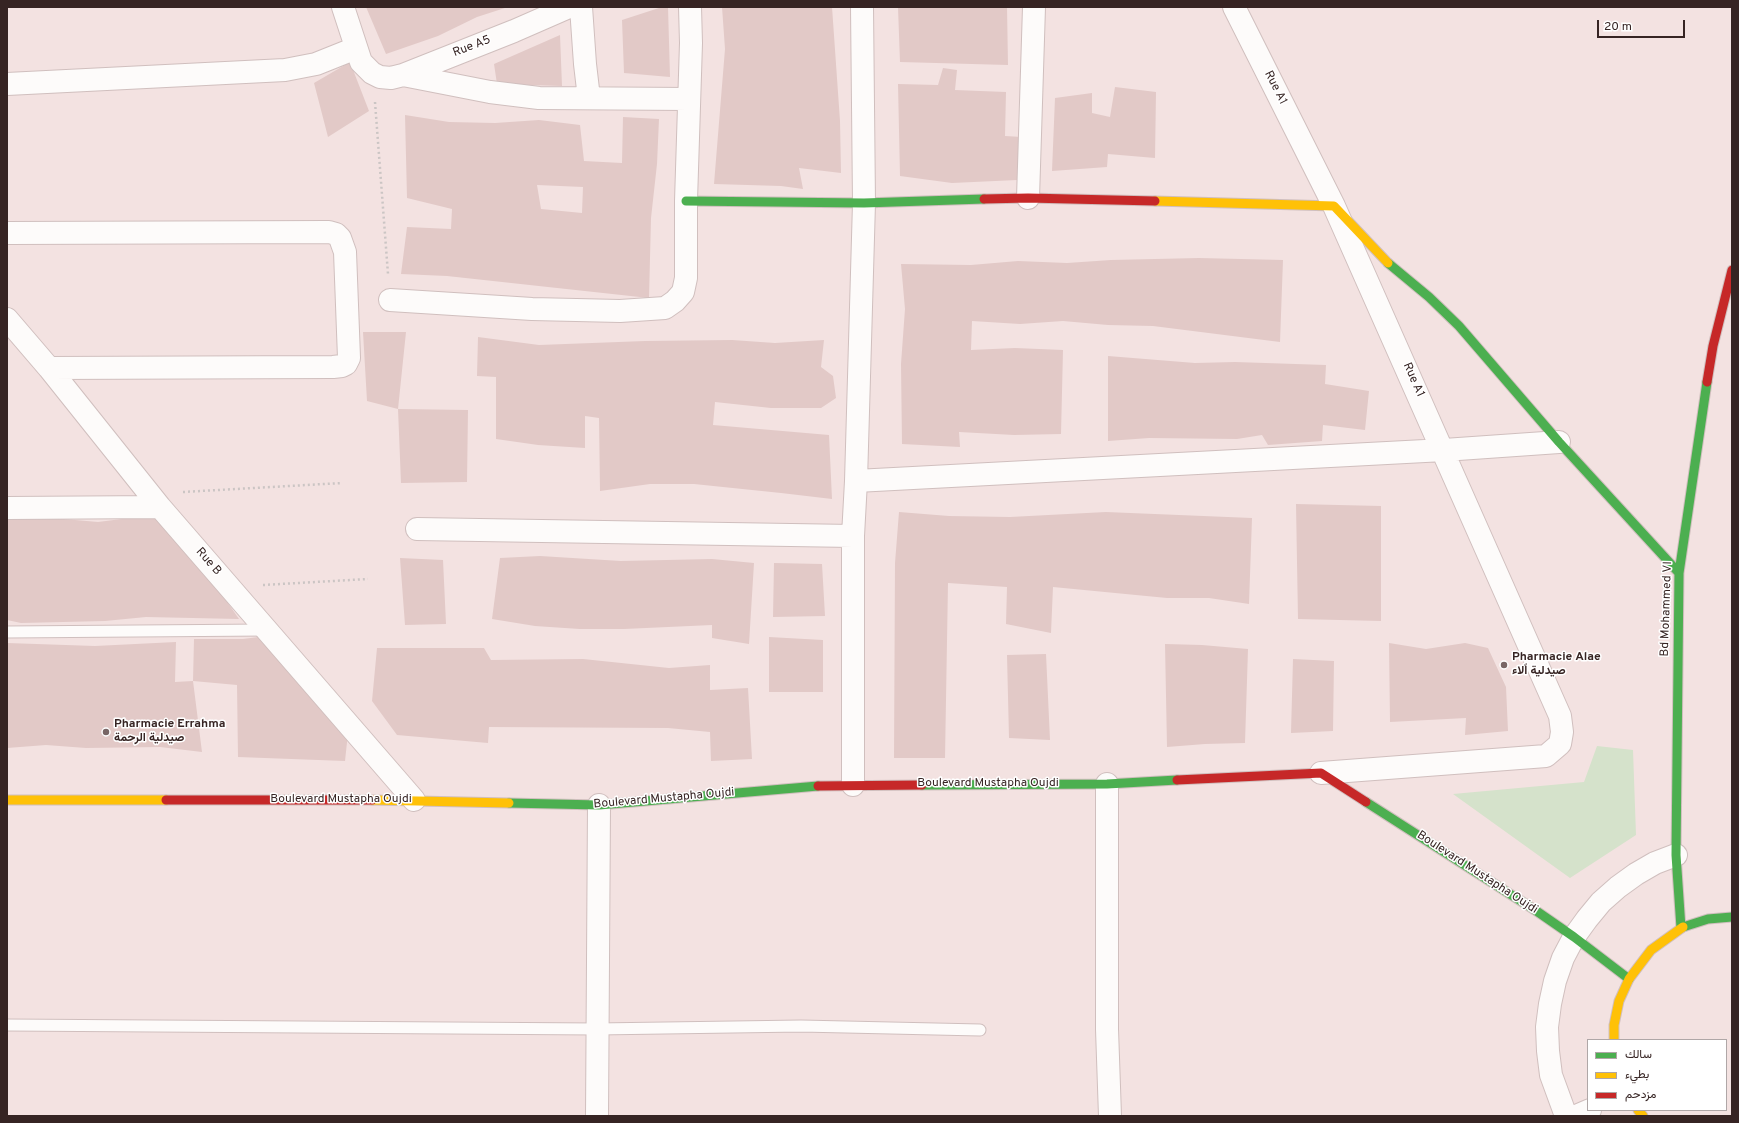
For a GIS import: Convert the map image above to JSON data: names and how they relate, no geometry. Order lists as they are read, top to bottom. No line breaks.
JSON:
{"streets":{"main road":["Bd Mohammed VI","Boulevard Mustapha Oujdi"],"street":["Rue A5","Rue A1","Rue B"]},"crossings":[["Rue A1","Boulevard Mustapha Oujdi"],["Rue B","Boulevard Mustapha Oujdi"]],"places":["Pharmacie Alae صيدلية اًلاء","Pharmacie Errahma صيدلية الرحمة"],"legend":["سالك","بطيء","مزدحم"],"scale_bar":"20 m"}
